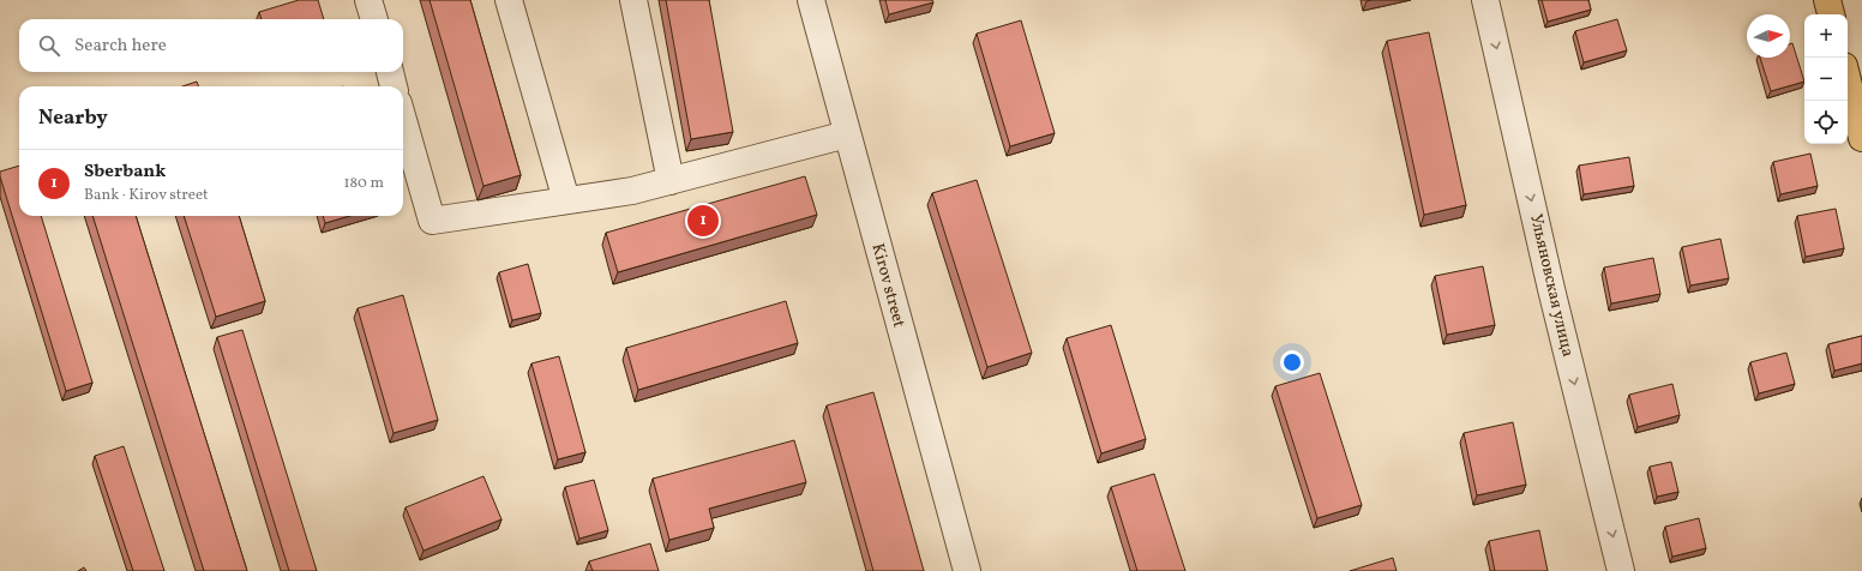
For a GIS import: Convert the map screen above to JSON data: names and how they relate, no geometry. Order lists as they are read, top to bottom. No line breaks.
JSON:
{"streets":{"street":["Kirov street","Ульяновская улица"]},"one_way":["Ульяновская улица"],"north":"right","page":{"map_buttons":["+","−"],"search":"Search here","heading":"Nearby","list":[{"mark":"1","name":"Sberbank","note":"Bank · Kirov street","value":"180 m"}],"pins":"1"}}
